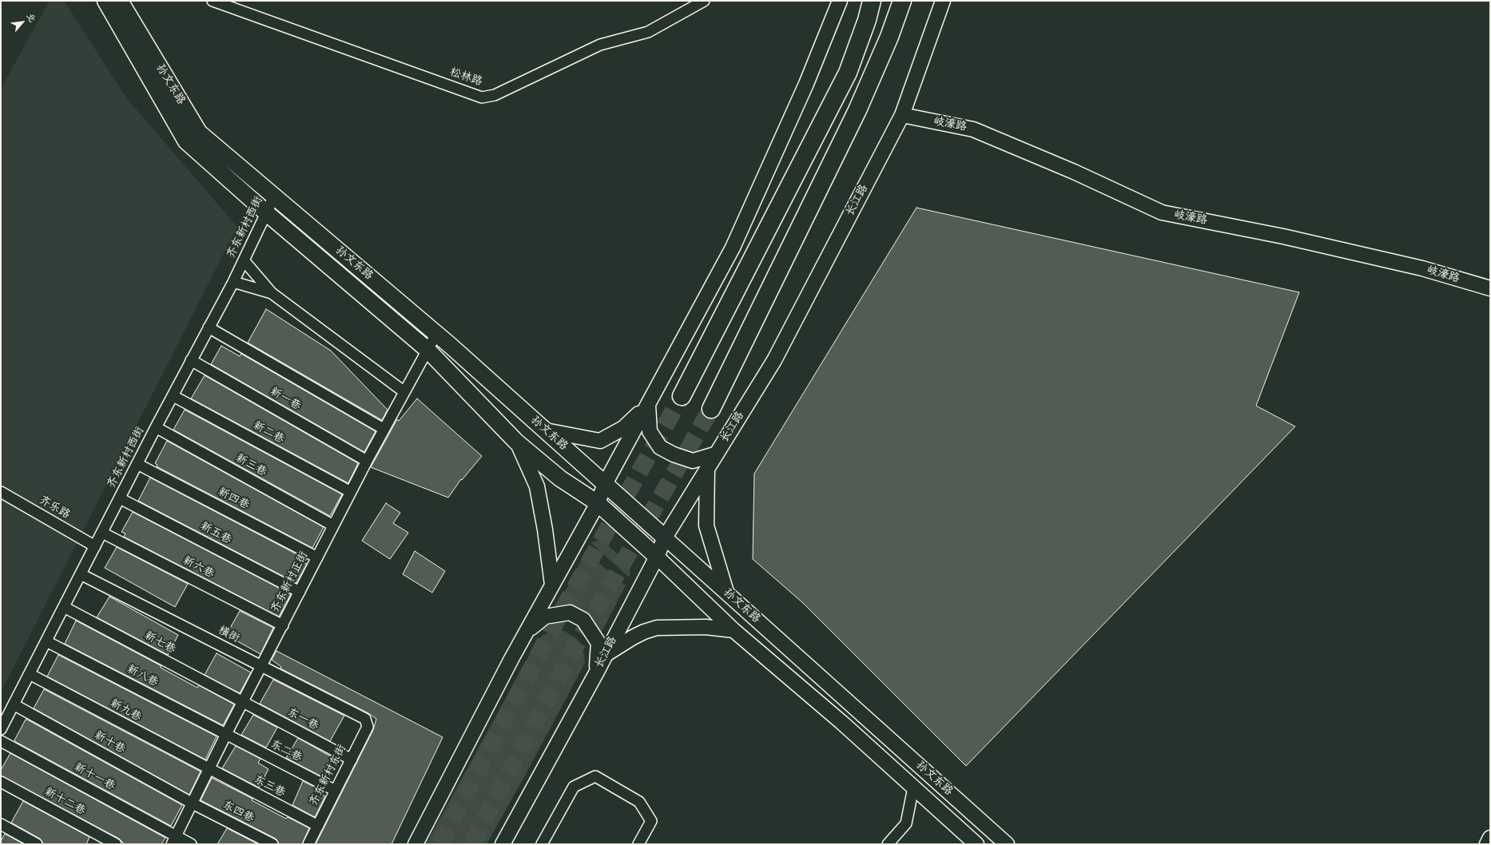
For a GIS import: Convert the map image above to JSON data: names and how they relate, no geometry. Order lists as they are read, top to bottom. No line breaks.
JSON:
{"streets":{"main road":["孙文东路","岐濠路","长江路"],"street":["松林路","齐东新村西街","新一巷","新二巷","新三巷","新四巷","齐乐路","新五巷","新六巷","齐东新村正街","横街","新七巷","新八巷","新九巷","东一巷","新十巷","东二巷","齐东新村东街","新十一巷","东三巷","新十二巷","东四巷"]},"crossings":[["孙文东路","长江路"],["孙文东路","齐东新村西街"],["孙文东路","齐东新村正街"],["岐濠路","长江路"],["齐东新村西街","新一巷"],["齐东新村西街","新二巷"],["齐东新村西街","新三巷"],["齐东新村西街","新四巷"],["齐东新村西街","齐乐路"],["齐东新村西街","新五巷"],["齐东新村西街","新六巷"],["齐东新村西街","横街"],["齐东新村西街","新七巷"],["齐东新村西街","新八巷"],["齐东新村西街","新九巷"],["齐东新村西街","新十巷"],["新一巷","齐东新村正街"],["新二巷","齐东新村正街"],["新三巷","齐东新村正街"],["新四巷","齐东新村正街"],["新五巷","齐东新村正街"],["新六巷","齐东新村正街"],["齐东新村正街","横街"],["齐东新村正街","新七巷"],["齐东新村正街","新八巷"],["齐东新村正街","新九巷"],["齐东新村正街","东一巷"],["齐东新村正街","新十巷"],["齐东新村正街","东二巷"],["齐东新村正街","新十一巷"],["齐东新村正街","东三巷"],["齐东新村正街","东四巷"],["横街","齐东新村东街"],["新七巷","东一巷"],["新八巷","东二巷"],["新九巷","东三巷"],["东一巷","齐东新村东街"],["新十巷","东四巷"],["东二巷","齐东新村东街"],["齐东新村东街","东三巷"]],"north":"top right"}
